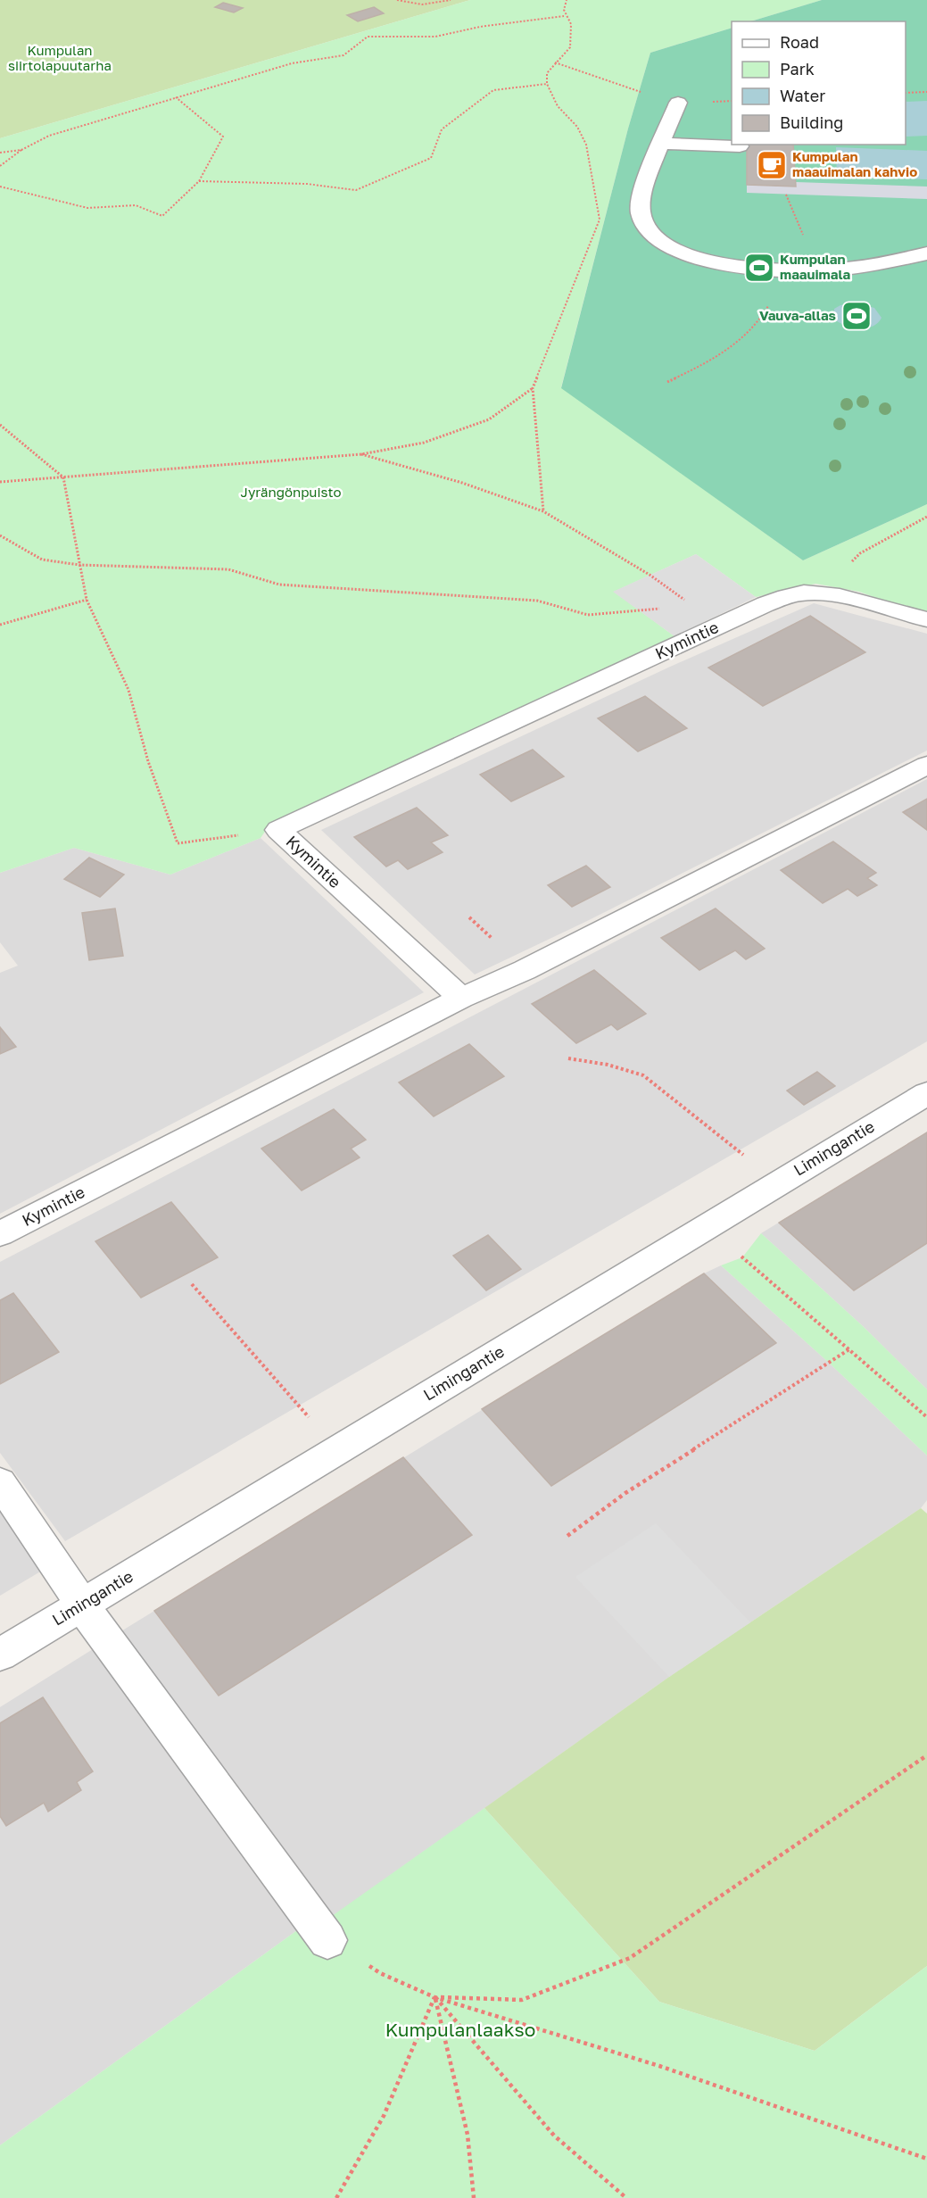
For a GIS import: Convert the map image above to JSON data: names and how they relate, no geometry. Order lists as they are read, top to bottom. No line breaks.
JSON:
{"streets":{"street":["Kymintie","Limingantie"]},"parks":["Kumpulan siirtolapuutarha","Jyrängönpuisto","Kumpulanlaakso"],"places":{"cafe":["Kumpulan maauimalan kahvio"],"sports":["Kumpulan maauimala","Vauva-allas"]},"legend":["Road","Park","Water","Building"]}
